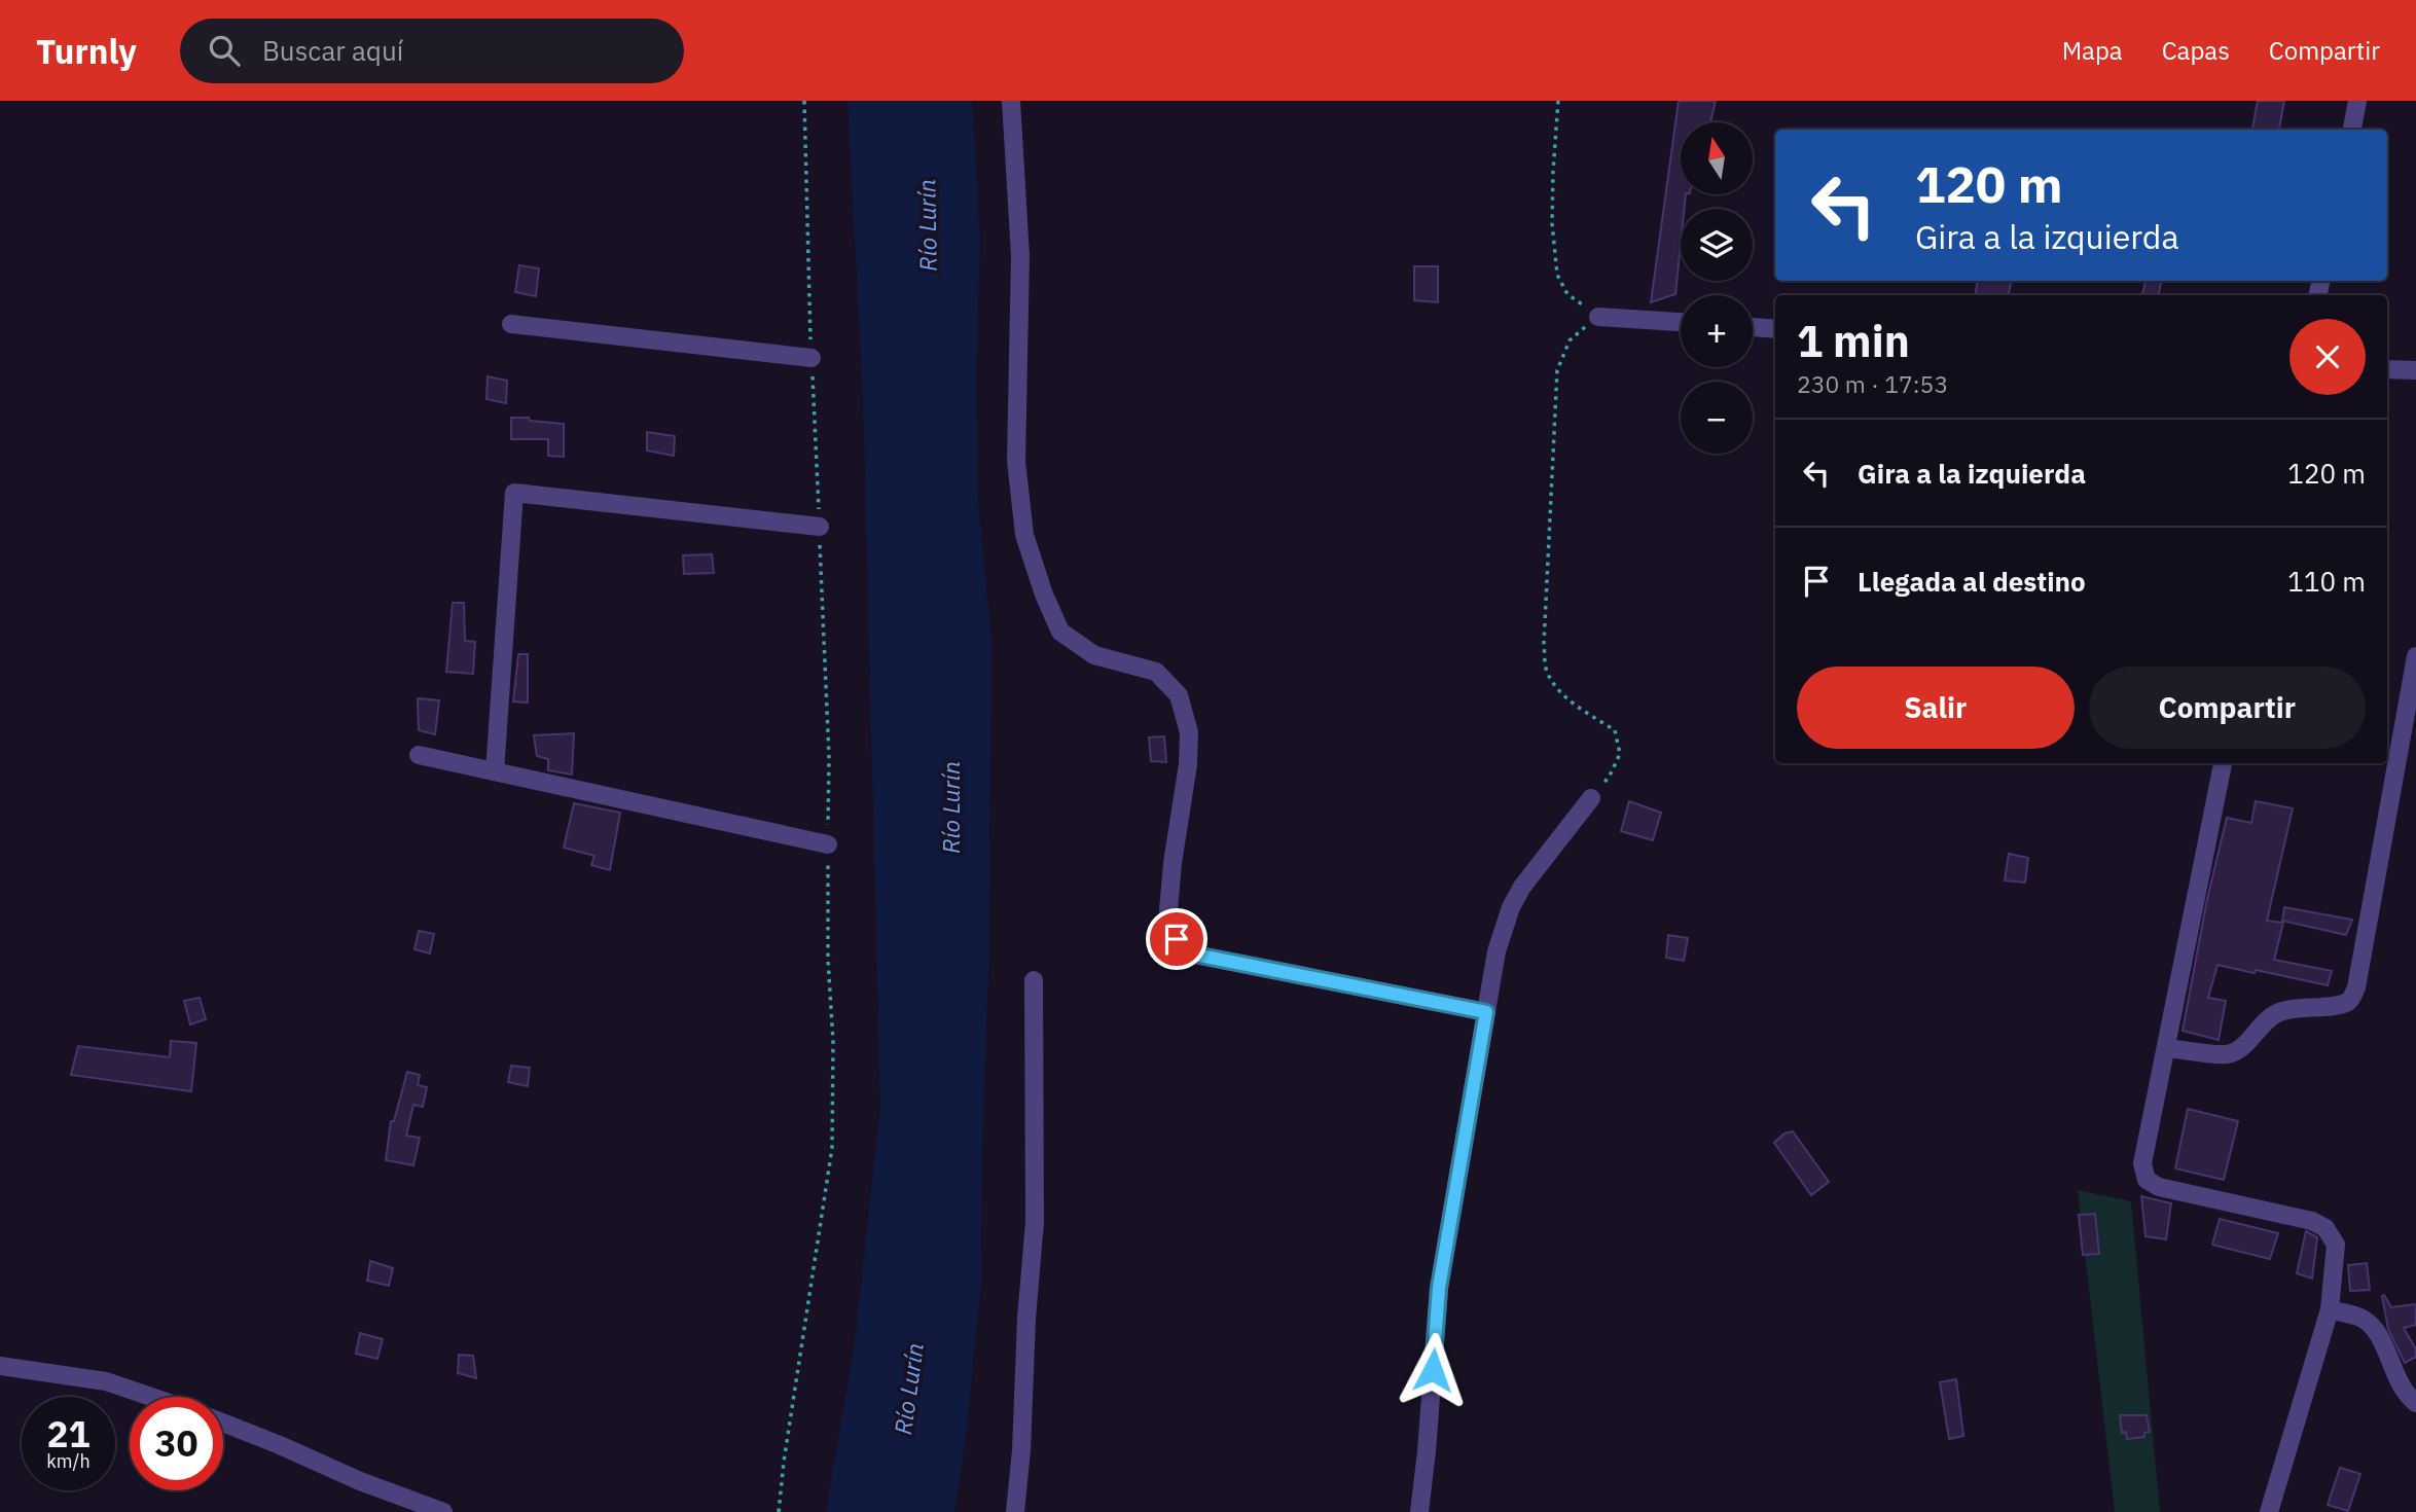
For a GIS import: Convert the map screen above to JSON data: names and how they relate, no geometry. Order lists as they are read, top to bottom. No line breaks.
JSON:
{"water":["Río Lurín"],"north":"top","page":{"header":"Turnly","search":"Buscar aquí","nav":["Mapa","Capas","Compartir"],"map_buttons":["+","−"],"turn":["120 m","Gira a la izquierda"],"heading":["1 min","230 m · 17:53"],"list":[{"name":"Gira a la izquierda","value":"120 m"},{"name":"Llegada al destino","value":"110 m"}],"buttons":["Salir","Compartir"],"speed":"21 km/h","limit":"30"}}
